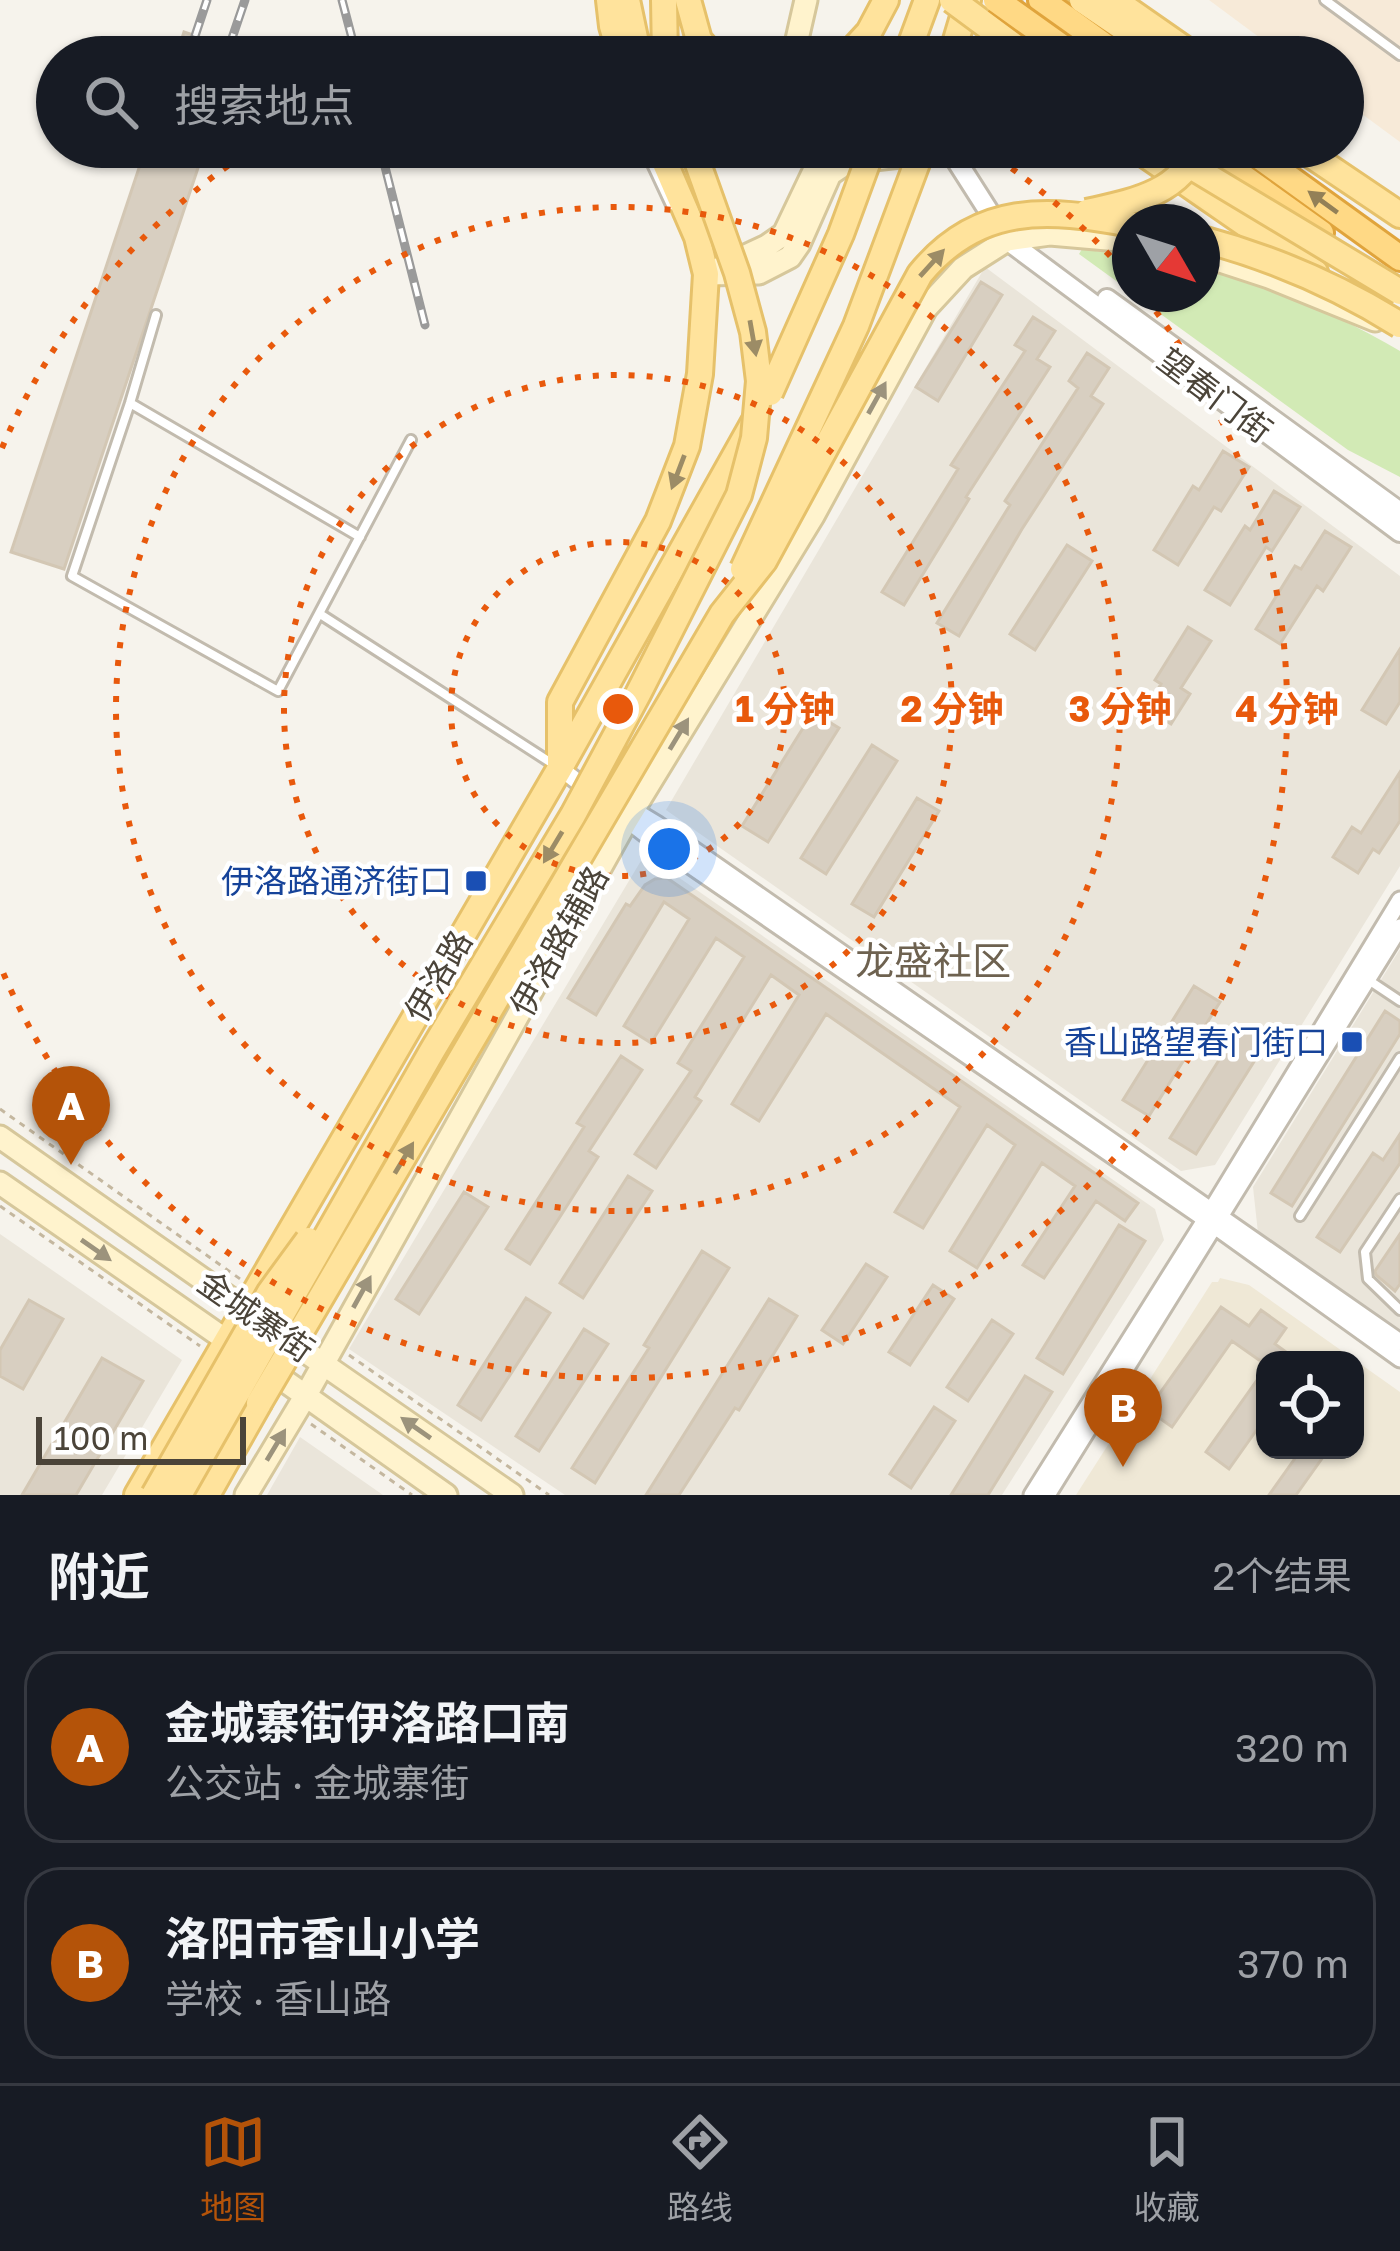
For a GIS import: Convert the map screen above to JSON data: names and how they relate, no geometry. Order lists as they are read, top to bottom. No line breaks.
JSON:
{"streets":{"main road":["伊洛路辅路","伊洛路","金城寨街"],"street":["望春门街"]},"crossings":[["望春门街","伊洛路辅路"],["伊洛路辅路","金城寨街"],["伊洛路","金城寨街"]],"districts":["龙盛社区"],"places":{"transit":["伊洛路通济街口","香山路望春门街口"]},"scale_bar":"100 m","north":"bottom right","page":{"search":"搜索地点","pins":["A","B"],"scale":"100 m","heading":["附近","2个结果"],"list":[{"mark":"A","name":"金城寨街伊洛路口南","note":"公交站 · 金城寨街","value":"320 m"},{"mark":"B","name":"洛阳市香山小学","note":"学校 · 香山路","value":"370 m"}],"nav":["地图","路线","收藏"]},"rings":["1 分钟","2 分钟","3 分钟","4 分钟"]}
